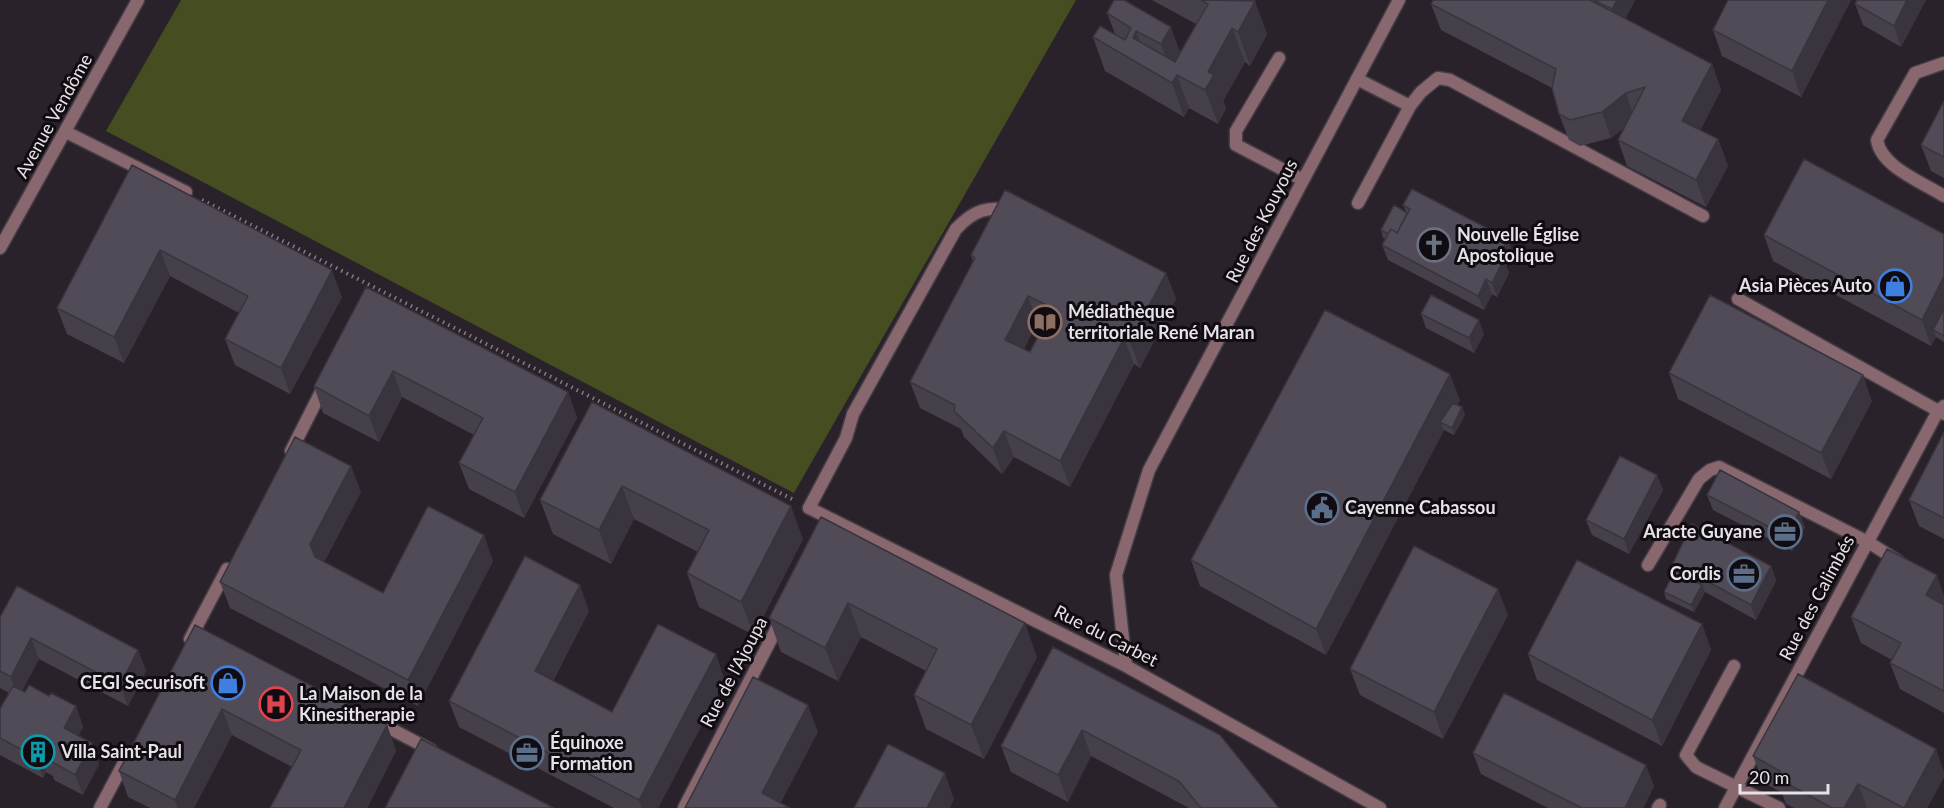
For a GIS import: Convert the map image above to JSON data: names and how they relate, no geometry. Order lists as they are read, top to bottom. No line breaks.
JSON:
{"streets":{"street":["Avenue Vendôme","Rue des Kouyous","Rue des Calimbés","Rue du Carbet","Rue de l'Ajoupa"]},"crossings":[["Rue des Kouyous","Rue du Carbet"]],"places":{"church":["Nouvelle Église Apostolique"],"shop":["Asia Pièces Auto","CEGI Securisoft"],"library":["Médiathèque territoriale René Maran"],"public building":["Cayenne Cabassou"],"office":["Aracte Guyane","Cordis","Équinoxe Formation"],"hospital":["La Maison de la Kinesitherapie"],"building":["Villa Saint-Paul"]},"scale_bar":"20 m"}
